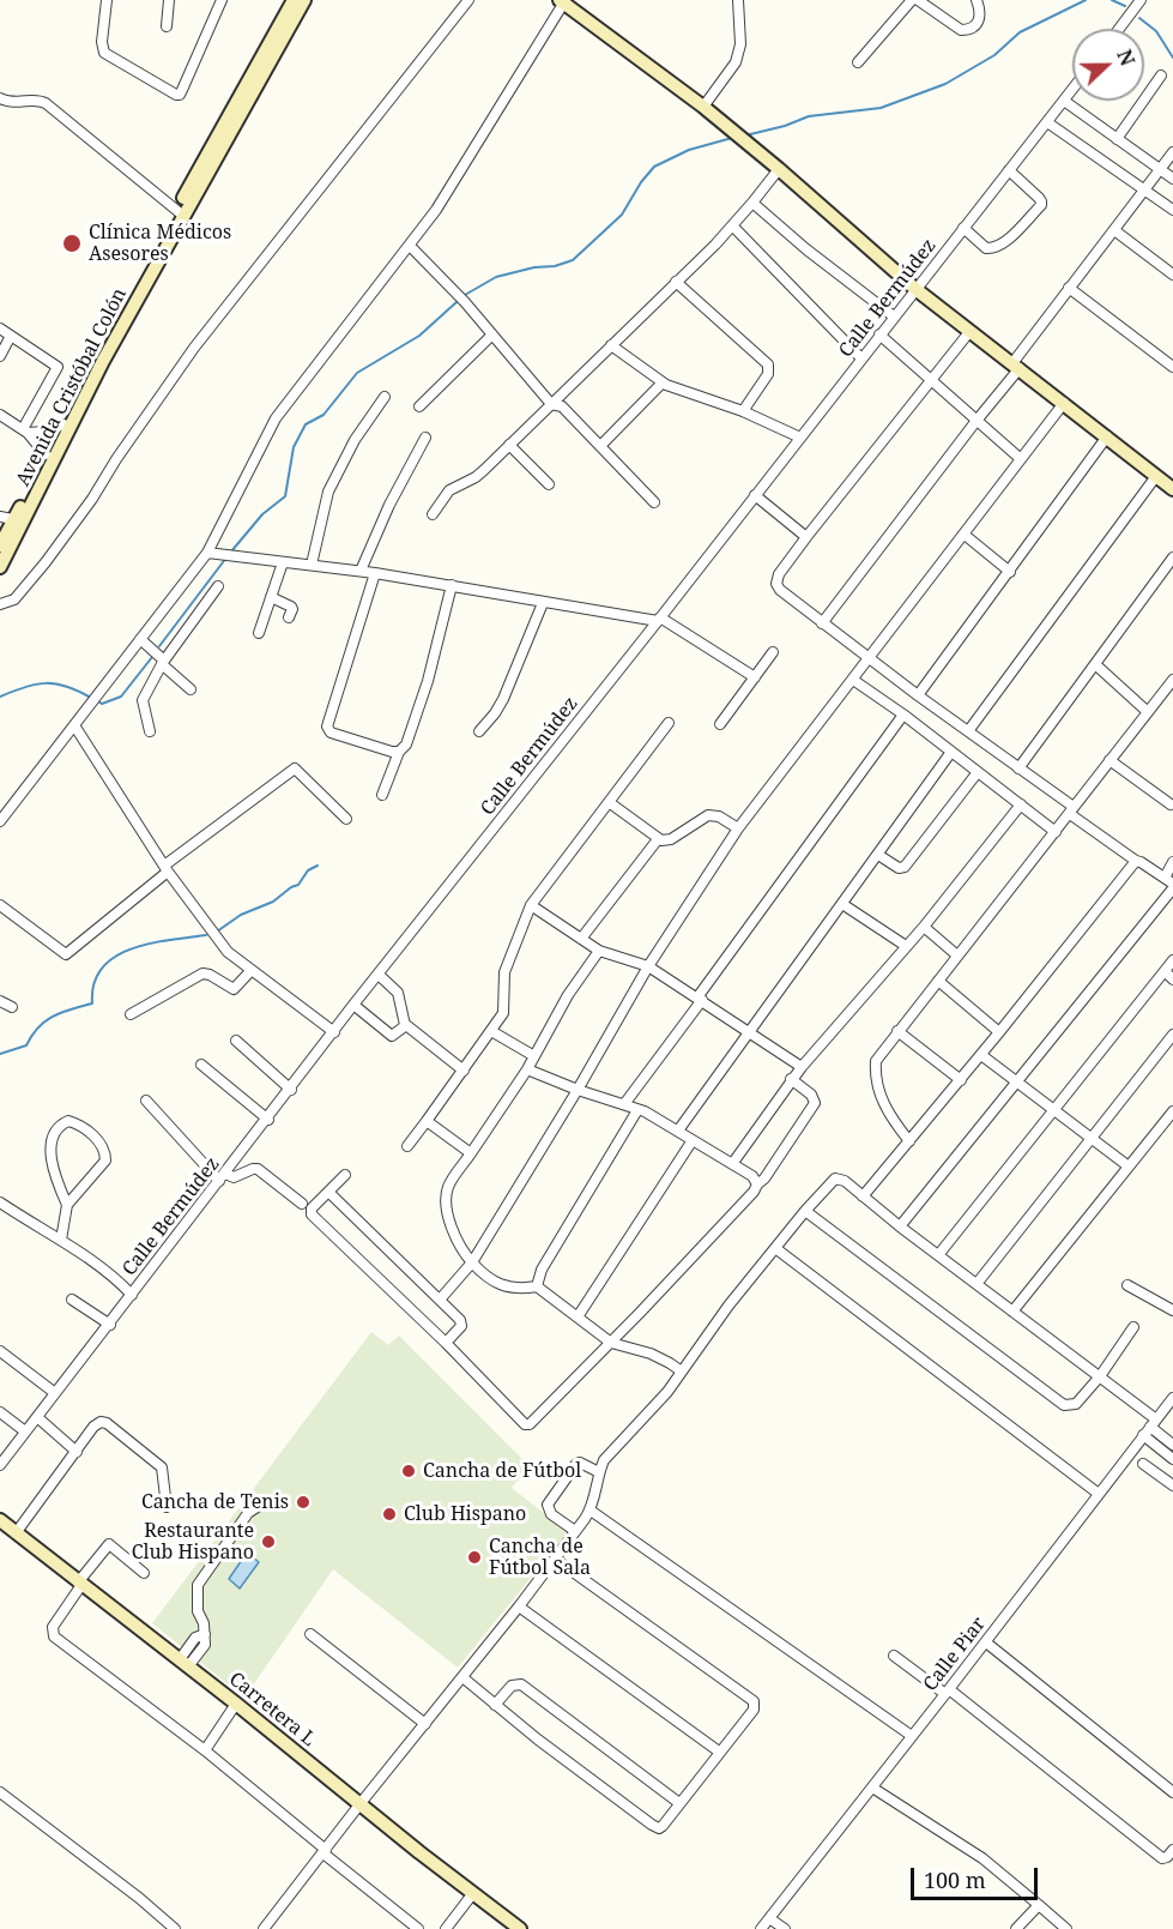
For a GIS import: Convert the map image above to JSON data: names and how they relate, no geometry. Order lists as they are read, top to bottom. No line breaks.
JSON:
{"streets":{"street":["Calle Bermúdez","Avenida Cristóbal Colón","Calle Piar","Carretera L"]},"places":["Clínica Médicos Asesores","Cancha de Fútbol","Cancha de Tenis","Club Hispano","Restaurante Club Hispano","Cancha de Fútbol Sala"],"scale_bar":"100 m","north":"right"}
